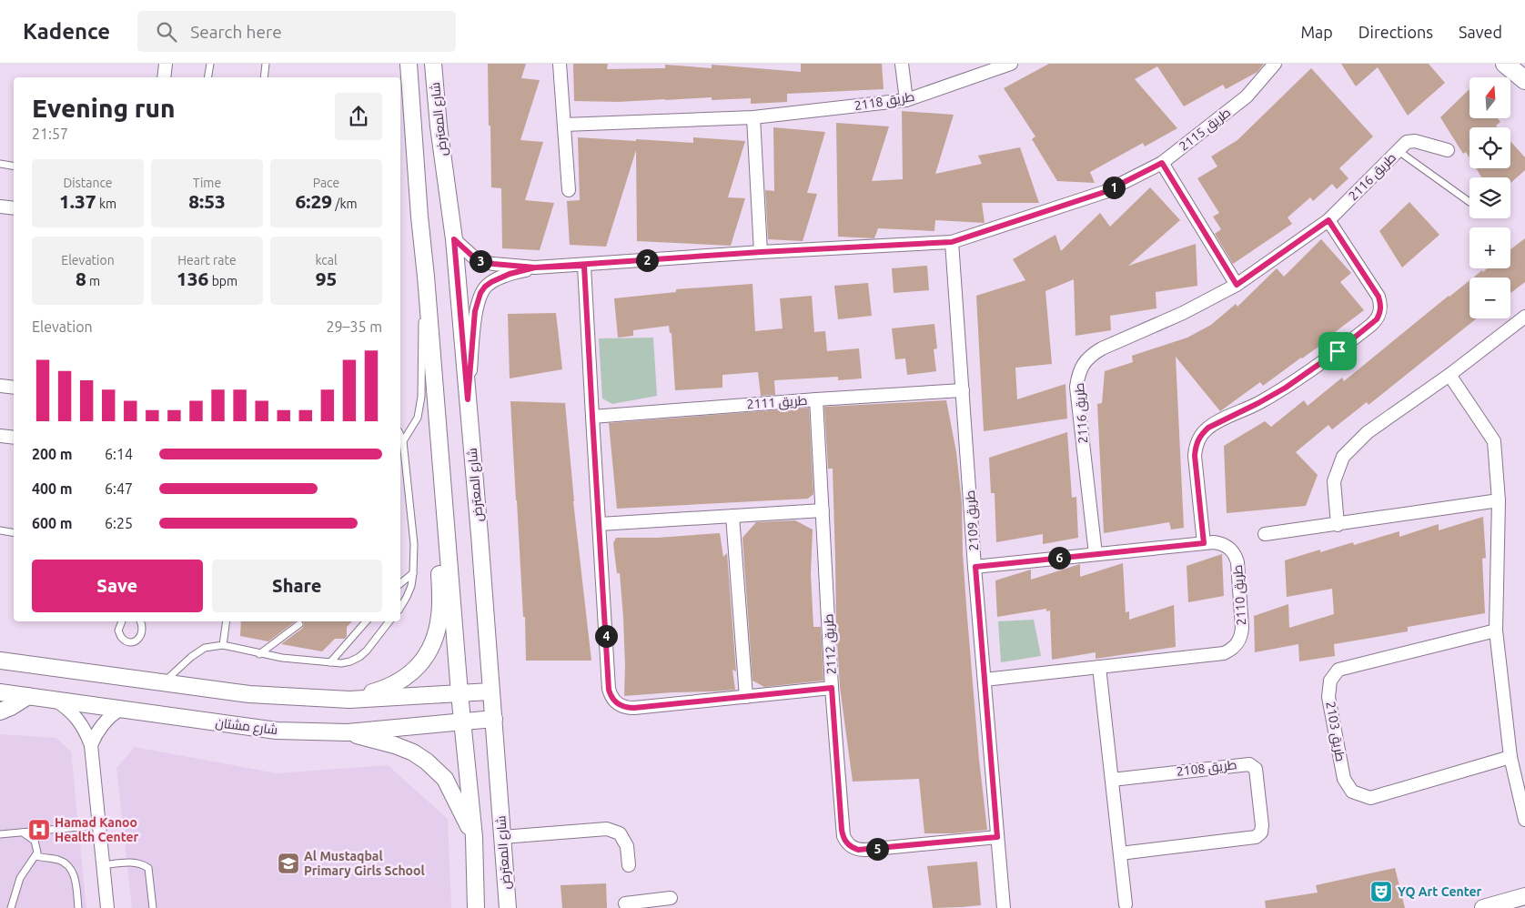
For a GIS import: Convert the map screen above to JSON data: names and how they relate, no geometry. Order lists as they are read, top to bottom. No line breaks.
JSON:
{"streets":{"street":["طريق 2118","شارع المعترض","طريق 2115","طريق 2116","طريق 2111","طريق 2109","طريق 2110","طريق 2112","شارع مشتان","طريق 2103","طريق 2108"]},"crossings":[["شارع المعترض","طريق 2115"],["شارع المعترض","شارع مشتان"],["طريق 2115","طريق 2109"],["طريق 2116","طريق 2110"],["طريق 2111","طريق 2109"],["طريق 2111","طريق 2112"],["طريق 2109","طريق 2110"],["طريق 2109","طريق 2112"]],"places":{"hospital":["Hamad Kanoo Health Center"],"school or university":["Al Mustaqbal Primary Girls School"],"theatre":["YQ Art Center"]},"north":"top","page":{"header":"Kadence","search":"Search here","nav":["Map","Directions","Saved"],"map_buttons":["+","−"],"heading":["Evening run","21:57"],"stats":[["Distance","1.37 km"],["Time","8:53"],["Pace","6:29 /km"],["Elevation","8 m"],["Heart rate","136 bpm"],["kcal","95"]],"pins":["1","2","3","6","4","5"],"chart":["Elevation","29–35 m"],"list":[{"name":"200 m","note":"6:14"},{"name":"400 m","note":"6:47"},{"name":"600 m","note":"6:25"}],"buttons":["Save","Share"]}}
